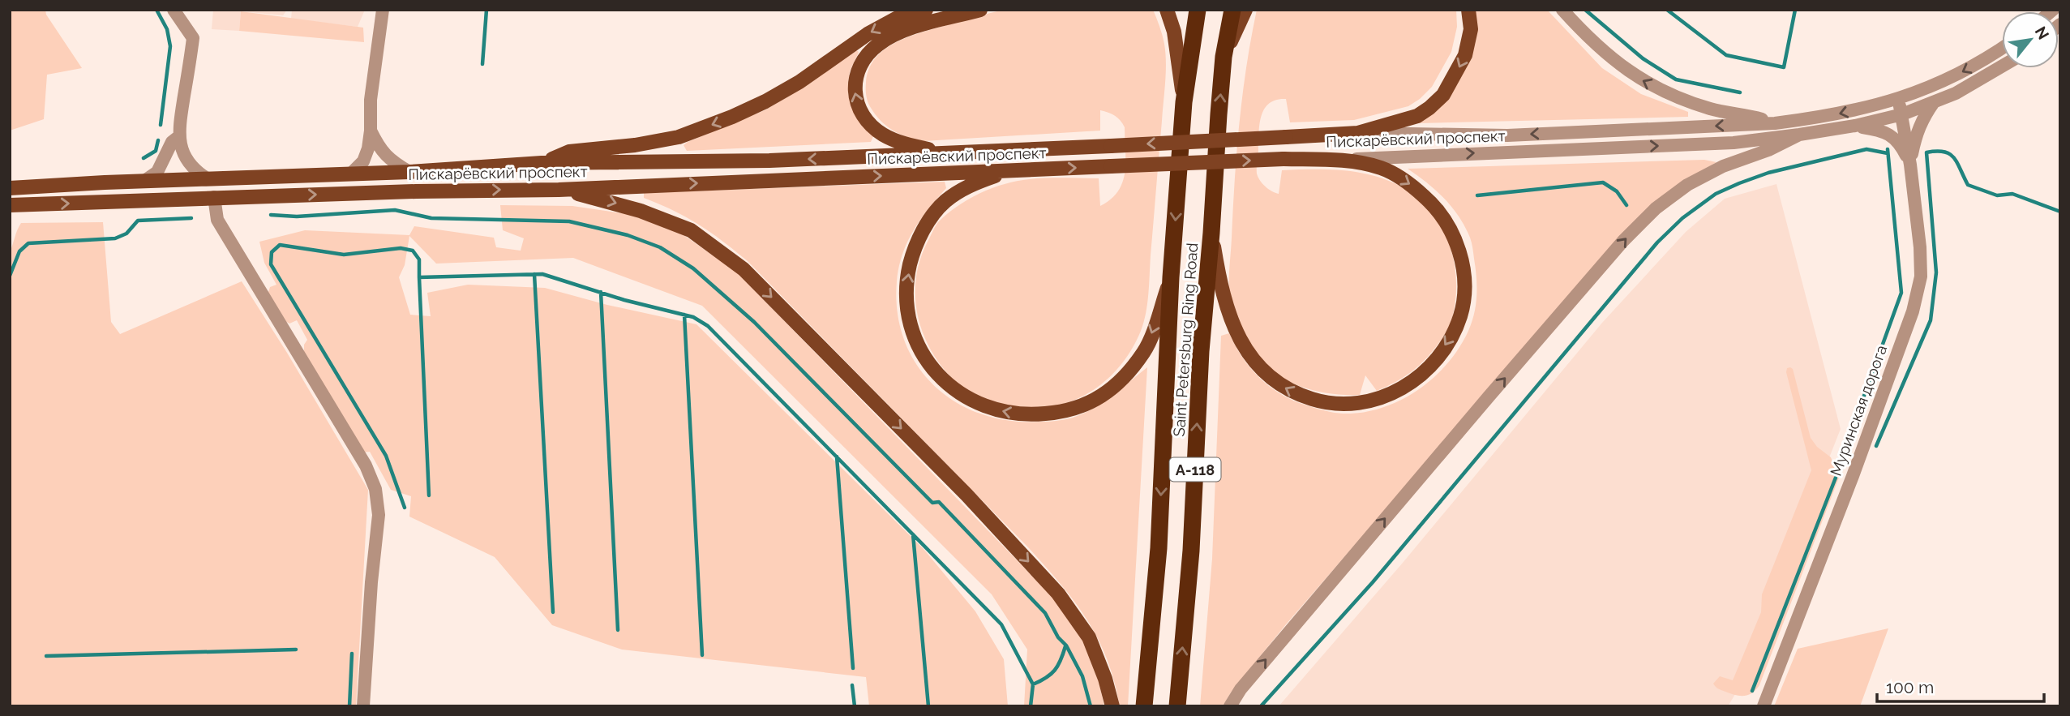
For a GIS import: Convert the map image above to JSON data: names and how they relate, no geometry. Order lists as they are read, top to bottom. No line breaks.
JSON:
{"streets":{"highway":["Saint Petersburg Ring Road","А-118"],"main road":["Пискарёвский проспект"],"street":["Муринская дорога"]},"crossings":[["Пискарёвский проспект","Муринская дорога"]],"scale_bar":"100 m","north":"top right"}
